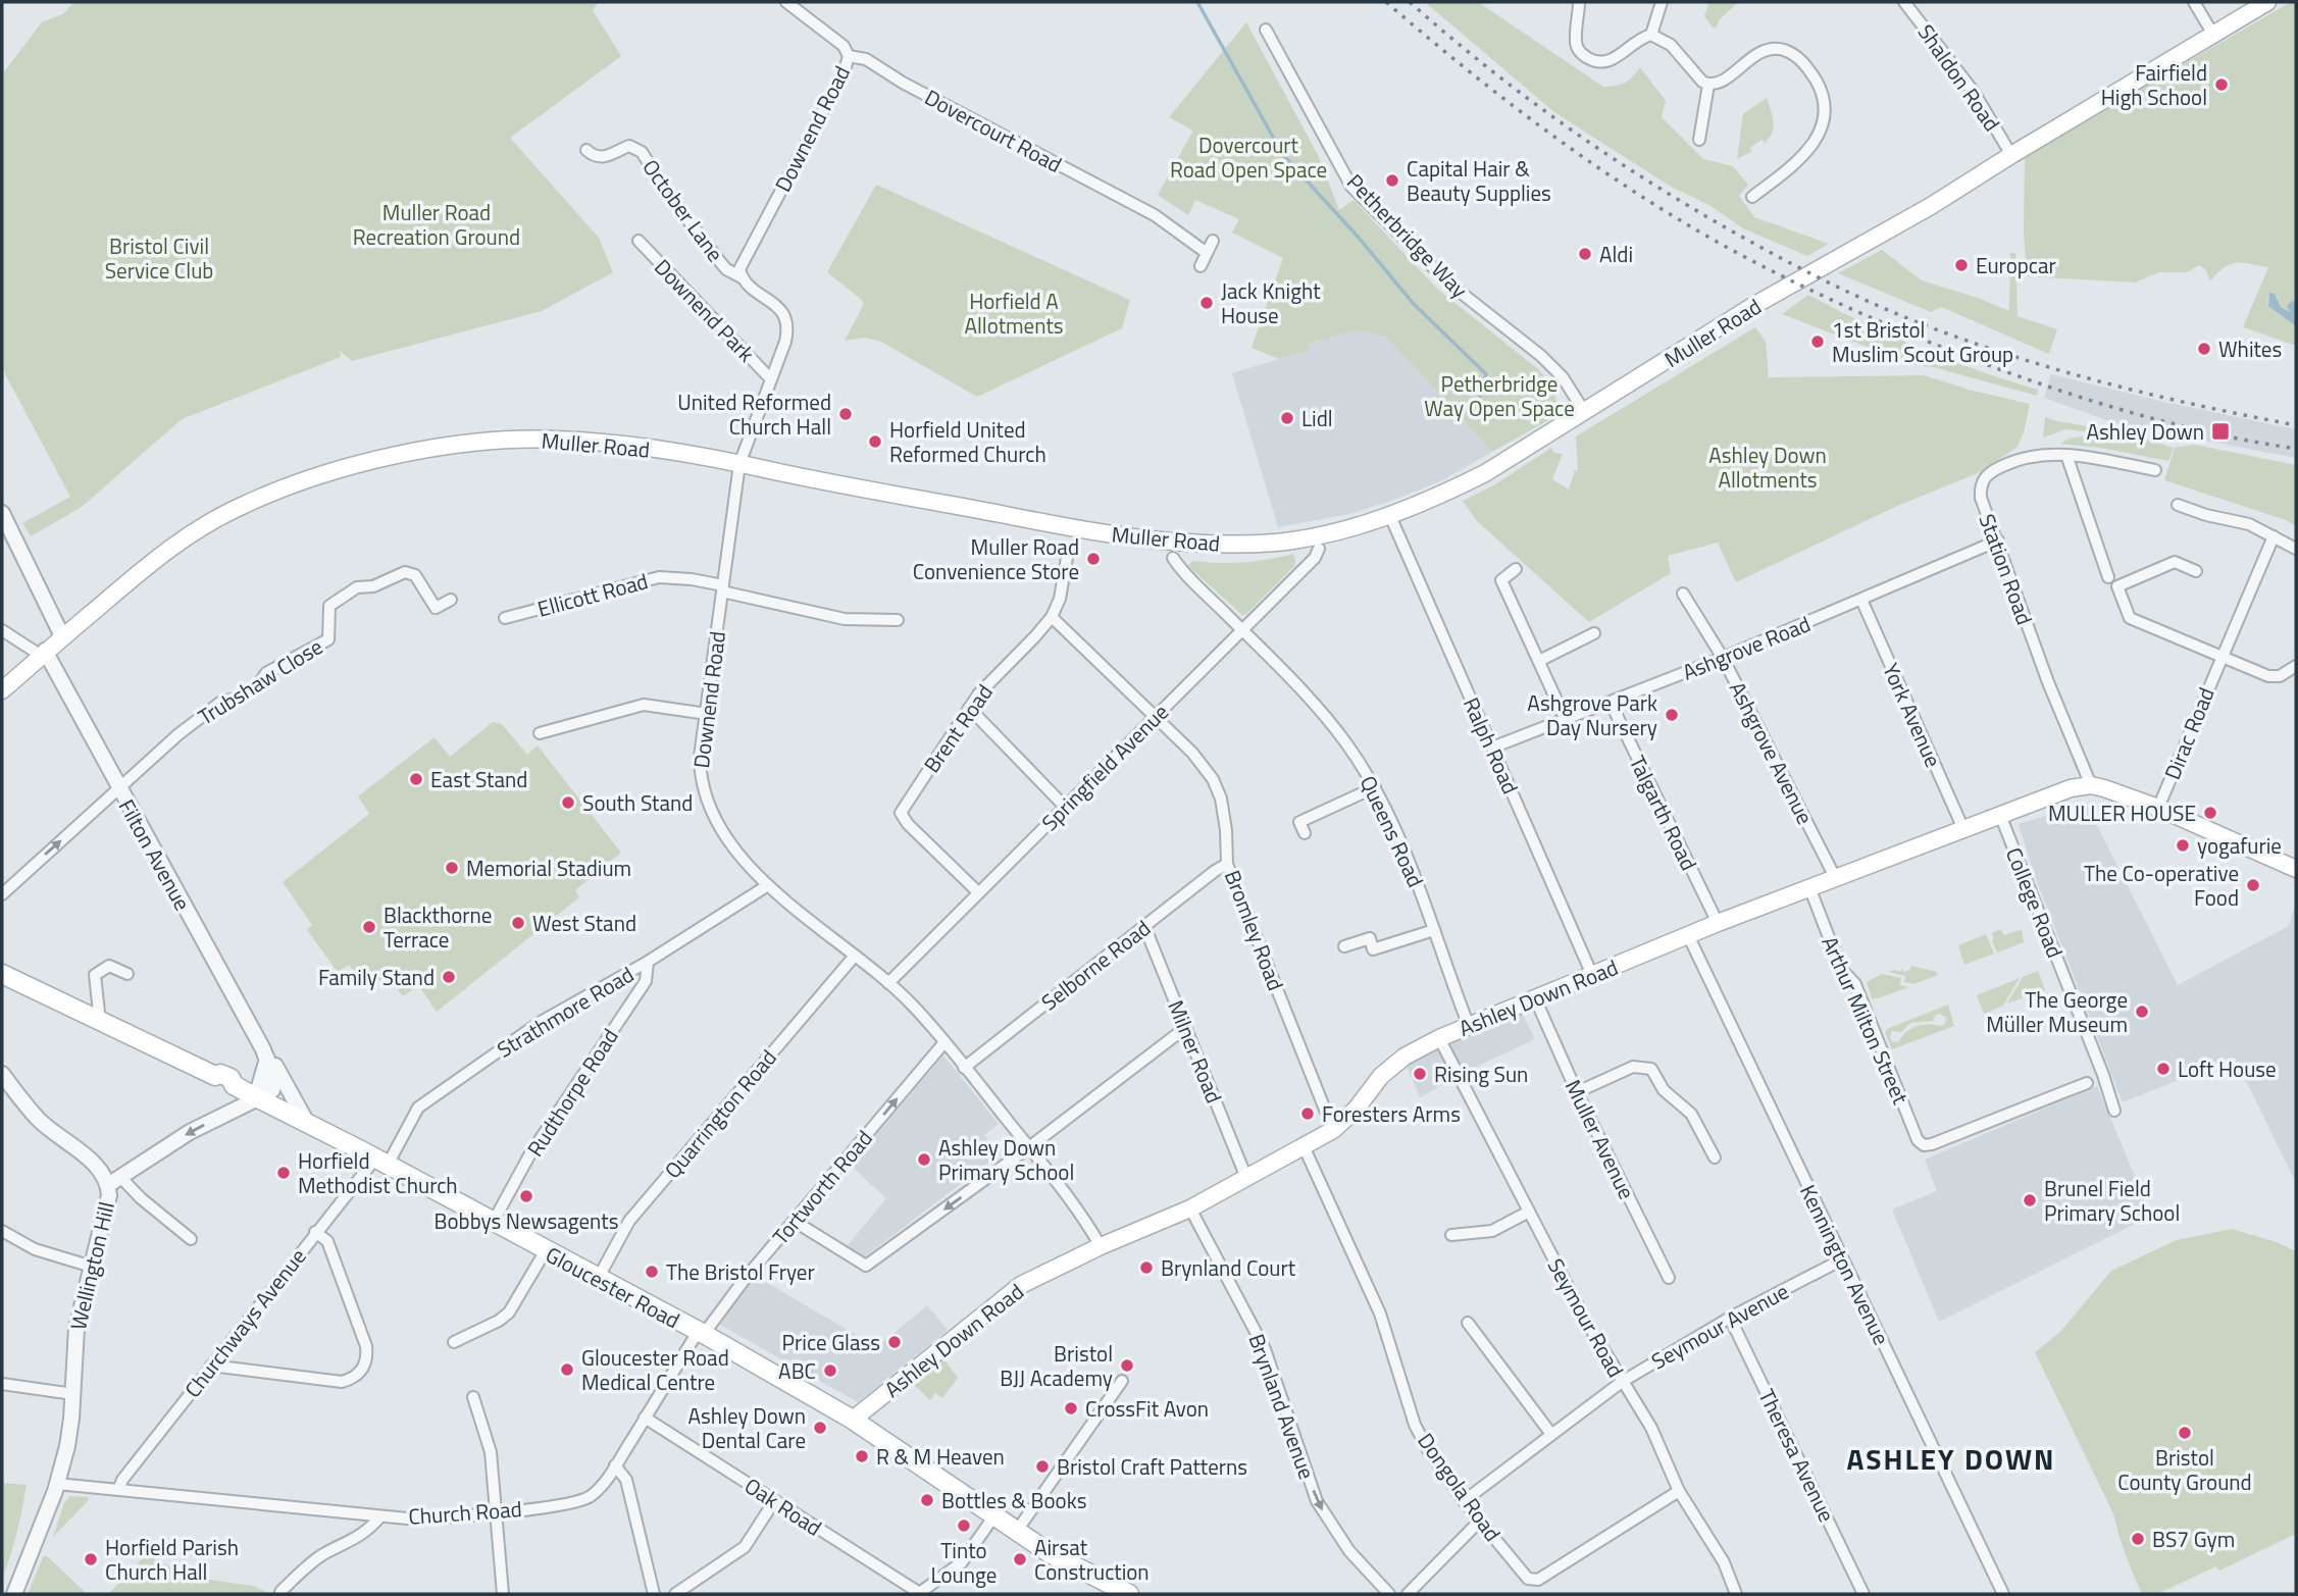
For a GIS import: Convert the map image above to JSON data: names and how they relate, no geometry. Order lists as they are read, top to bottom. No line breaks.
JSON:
{"streets":{"main road":["Muller Road","Ashley Down Road","Gloucester Road"],"street":["Shaldon Road","Downend Road","Dovercourt Road","October Lane","Petherbridge Way","Downend Park","Station Road","Ellicott Road","Ashgrove Road","Trubshaw Close","York Avenue","Brent Road","Dirac Road","Ralph Road","Ashgrove Avenue","Springfield Avenue","Talgarth Road","Queens Road","Filton Avenue","College Road","Bromley Road","Selborne Road","Strathmore Road","Arthur Milton Street","Milner Road","Rudthorpe Road","Quarrington Road","Muller Avenue","Tortworth Road","Kennington Avenue","Wellington Hill","Seymour Road","Churchways Avenue","Seymour Avenue","Brynland Avenue","Theresa Avenue","Dongola Road","Oak Road","Church Road"]},"crossings":[["Shaldon Road","Muller Road"],["Downend Road","Dovercourt Road"],["Downend Road","October Lane"],["Downend Road","Downend Park"],["Downend Road","Muller Road"],["Downend Road","Ellicott Road"],["Downend Road","Springfield Avenue"],["Downend Road","Selborne Road"],["Downend Road","Ashley Down Road"],["Downend Road","Strathmore Road"],["Downend Road","Quarrington Road"],["Downend Road","Tortworth Road"],["Petherbridge Way","Muller Road"],["Muller Road","Ralph Road"],["Muller Road","Filton Avenue"],["Station Road","Ashgrove Road"],["Station Road","Ashley Down Road"],["Ashgrove Road","York Avenue"],["Ashgrove Road","Ralph Road"],["Ashgrove Road","Ashgrove Avenue"],["Ashgrove Road","Talgarth Road"],["Trubshaw Close","Filton Avenue"],["York Avenue","Ashley Down Road"],["Brent Road","Springfield Avenue"],["Brent Road","Bromley Road"],["Ralph Road","Ashley Down Road"],["Ashgrove Avenue","Ashley Down Road"],["Springfield Avenue","Queens Road"],["Springfield Avenue","Bromley Road"],["Talgarth Road","Ashley Down Road"],["Queens Road","Ashley Down Road"],["Filton Avenue","Gloucester Road"],["College Road","Ashley Down Road"],["Bromley Road","Selborne Road"],["Bromley Road","Ashley Down Road"],["Selborne Road","Milner Road"],["Ashley Down Road","Arthur Milton Street"],["Ashley Down Road","Milner Road"],["Ashley Down Road","Muller Avenue"],["Ashley Down Road","Kennington Avenue"],["Ashley Down Road","Gloucester Road"],["Ashley Down Road","Seymour Road"],["Ashley Down Road","Brynland Avenue"],["Ashley Down Road","Dongola Road"],["Strathmore Road","Rudthorpe Road"],["Strathmore Road","Gloucester Road"],["Strathmore Road","Churchways Avenue"],["Rudthorpe Road","Gloucester Road"],["Quarrington Road","Gloucester Road"],["Tortworth Road","Gloucester Road"],["Tortworth Road","Church Road"],["Kennington Avenue","Seymour Avenue"],["Wellington Hill","Gloucester Road"],["Wellington Hill","Church Road"],["Gloucester Road","Churchways Avenue"],["Gloucester Road","Church Road"],["Seymour Road","Seymour Avenue"],["Seymour Road","Dongola Road"],["Churchways Avenue","Church Road"],["Seymour Avenue","Theresa Avenue"],["Seymour Avenue","Dongola Road"],["Oak Road","Church Road"]],"one_way":["Tortworth Road","Brynland Avenue"],"districts":["ASHLEY DOWN"],"parks":["Dovercourt Road Open Space","Muller Road Recreation Ground","Bristol Civil Service Club","Horfield A Allotments","Petherbridge Way Open Space","Ashley Down Allotments"],"places":{"other":["Fairfield High School","Capital Hair & Beauty Supplies","Aldi","Europcar","Jack Knight House","1st Bristol Muslim Scout Group","Whites","United Reformed Church Hall","Lidl","Horfield United Reformed Church","Muller Road Convenience Store","Ashgrove Park Day Nursery","East Stand","South Stand","MULLER HOUSE","yogafurie","Memorial Stadium","The Co-operative Food","West Stand","Blackthorne Terrace","Family Stand","The George Müller Museum","Loft House","Rising Sun","Foresters Arms","Ashley Down Primary School","Horfield Methodist Church","Bobbys Newsagents","Brunel Field Primary School","Brynland Court","The Bristol Fryer","Price Glass","Bristol BJJ Academy","Gloucester Road Medical Centre","ABC","CrossFit Avon","Ashley Down Dental Care","Bristol County Ground","R & M Heaven","Bristol Craft Patterns","Bottles & Books","Tinto Lounge","BS7 Gym","Horfield Parish Church Hall","Airsat Construction"],"transit":["Ashley Down"]}}
